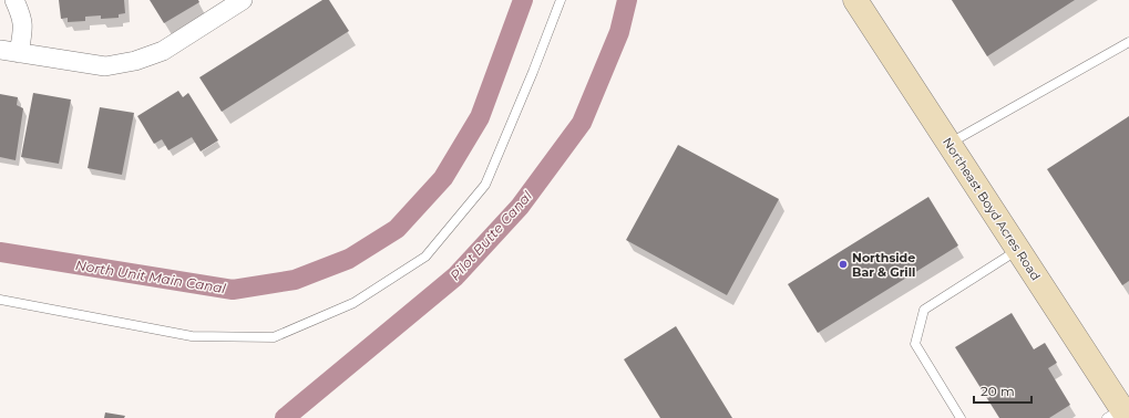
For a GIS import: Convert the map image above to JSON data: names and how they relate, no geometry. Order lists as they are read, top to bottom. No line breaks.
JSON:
{"streets":{"street":["Northeast Boyd Acres Road"]},"water":["Pilot Butte Canal","North Unit Main Canal"],"places":["Northside Bar & Grill"],"scale_bar":"20 m"}
